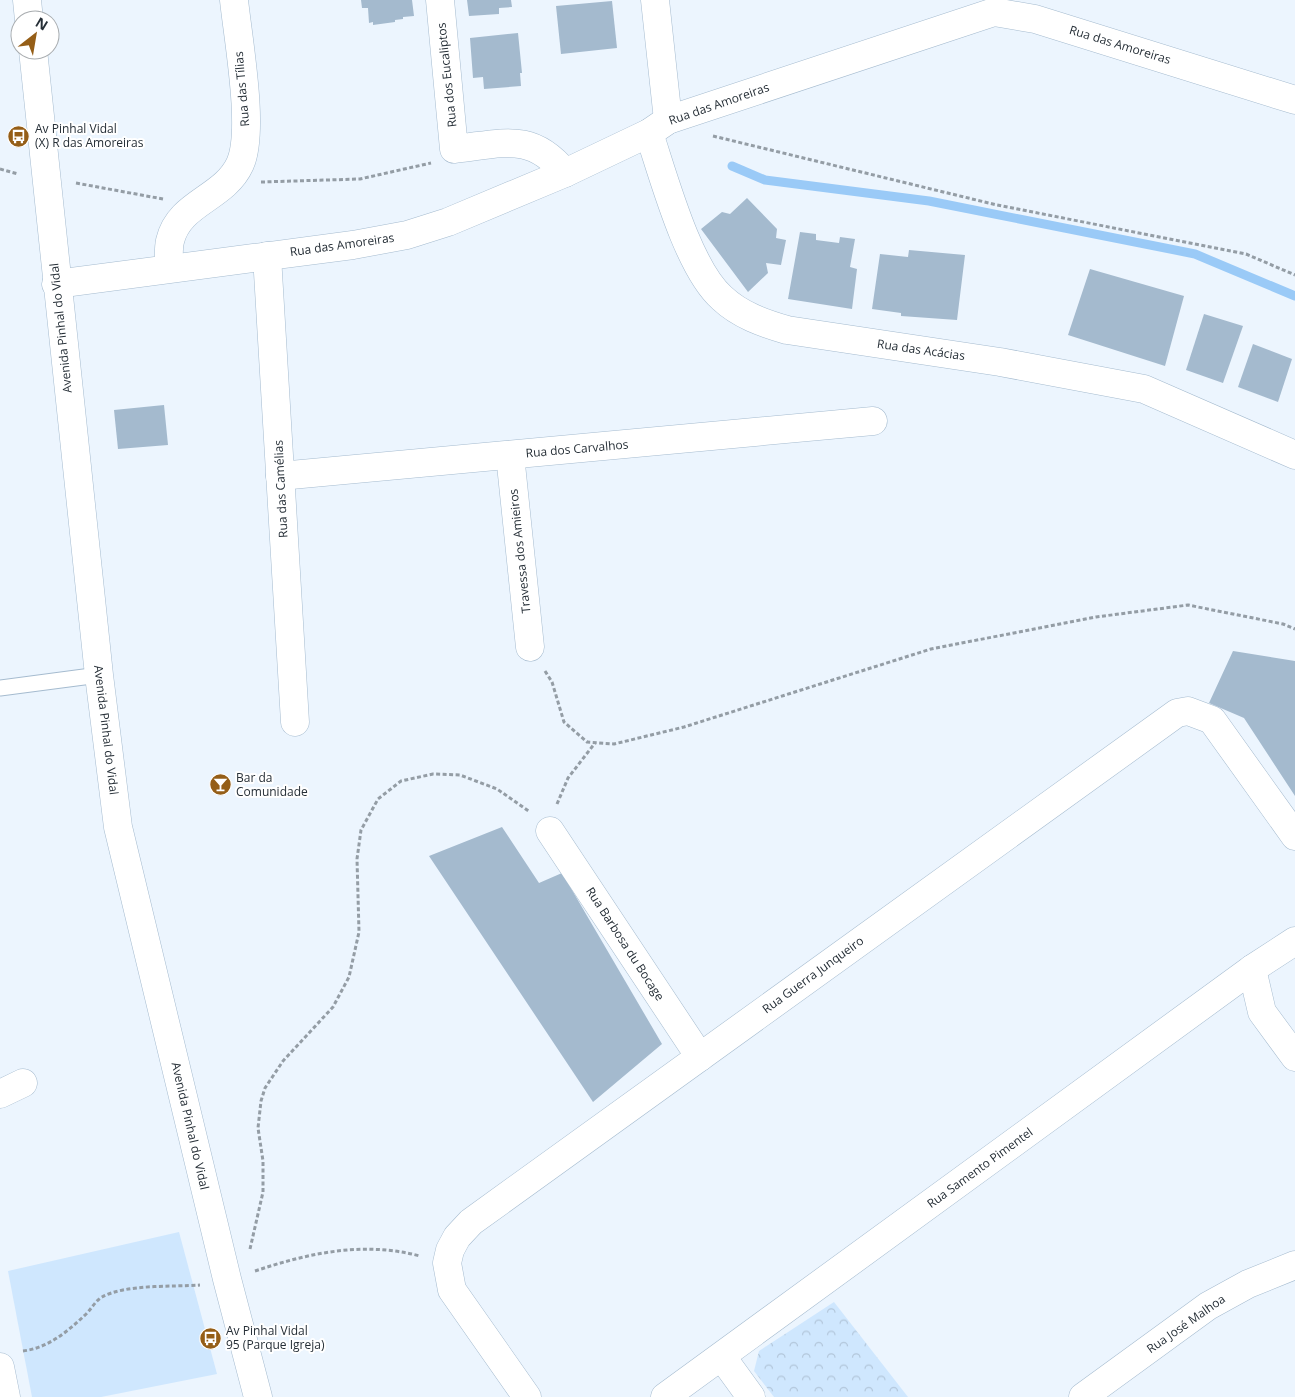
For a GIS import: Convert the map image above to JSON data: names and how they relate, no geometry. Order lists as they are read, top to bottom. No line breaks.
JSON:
{"streets":{"street":["Rua das Amoreiras","Rua dos Eucaliptos","Rua das Tílias","Avenida Pinhal do Vidal","Rua das Acácias","Rua dos Carvalhos","Rua das Camélias","Travessa dos Amieiros","Rua Barbosa du Bocage","Rua Guerra Junqueiro","Rua Samento Pimentel","Rua José Malhoa"]},"crossings":[["Rua das Amoreiras","Rua das Tílias"],["Rua das Amoreiras","Avenida Pinhal do Vidal"],["Rua das Amoreiras","Rua das Acácias"],["Rua das Amoreiras","Rua das Camélias"],["Rua dos Carvalhos","Rua das Camélias"],["Rua dos Carvalhos","Travessa dos Amieiros"],["Rua Barbosa du Bocage","Rua Guerra Junqueiro"]],"places":{"bus stop":["Av Pinhal Vidal (X) R das Amoreiras","Av Pinhal Vidal 95 (Parque Igreja)"],"bar":["Bar da Comunidade"]},"north":"top right"}
